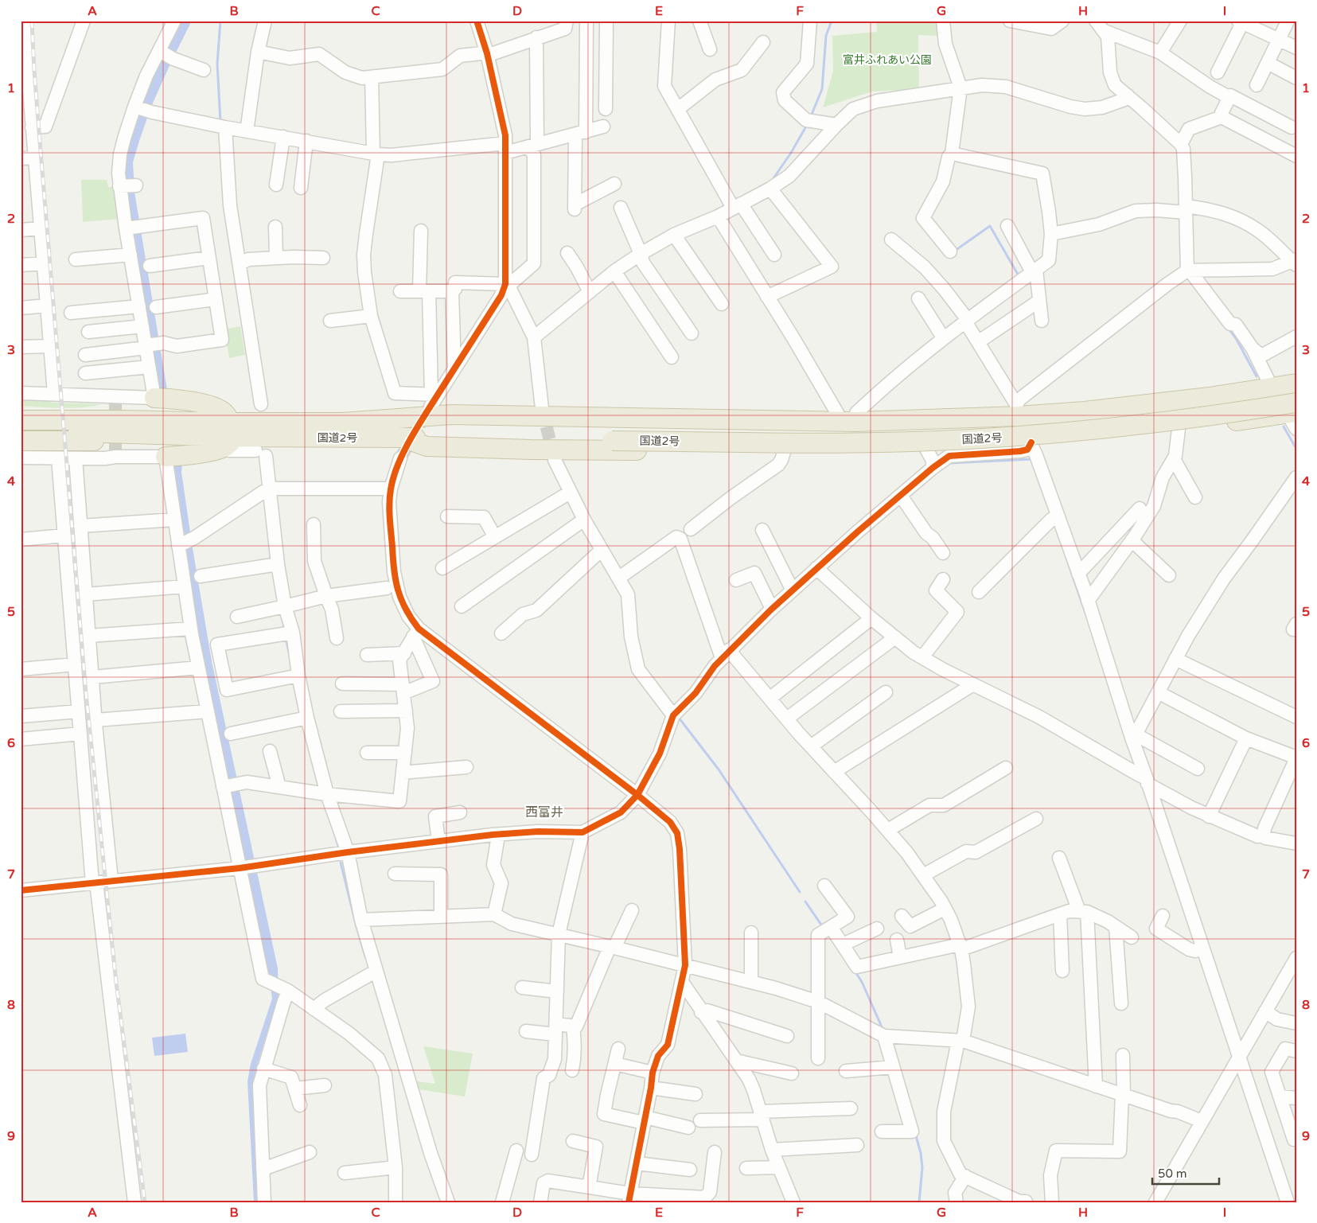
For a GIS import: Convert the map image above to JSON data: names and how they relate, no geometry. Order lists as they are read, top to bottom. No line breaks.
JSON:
{"streets":{"highway":["国道2号"]},"districts":["西富井"],"parks":["富井ふれあい公園"],"scale_bar":"50 m","grid":{"columns":["A","B","C","D","E","F","G","H","I"],"rows":["1","2","3","4","5","6","7","8","9"]}}
